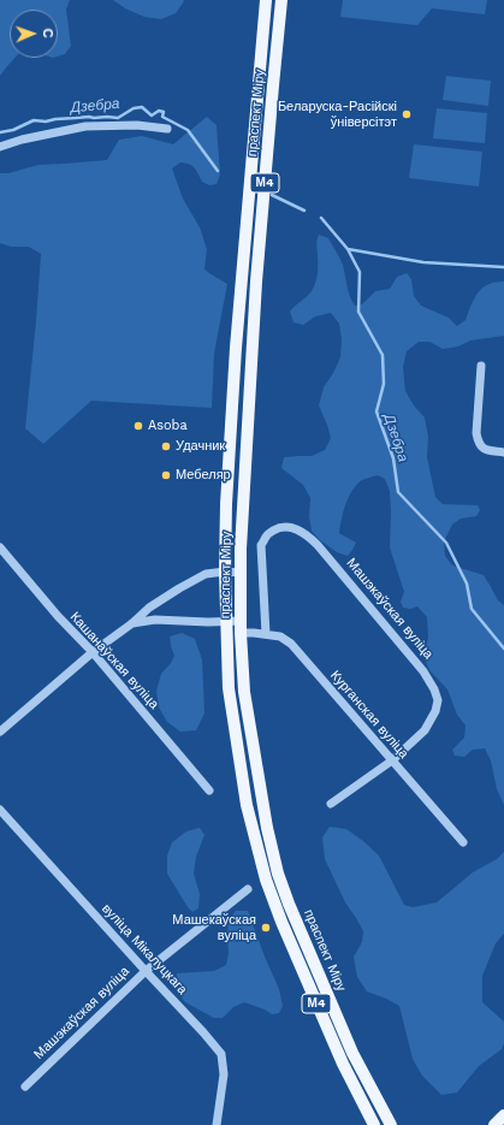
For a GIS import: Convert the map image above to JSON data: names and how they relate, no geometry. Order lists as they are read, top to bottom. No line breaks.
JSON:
{"streets":{"main road":["праспект Міру","М4"],"street":["Машэкаўская вуліца","Кашанаўская вуліца","Курганская вуліца","вуліца Мікалуцкага"]},"crossings":[["праспект Міру","Курганская вуліца"],["Машэкаўская вуліца","Курганская вуліца"],["Машэкаўская вуліца","вуліца Мікалуцкага"]],"water":["Дзебра"],"places":["Беларуска-Расійскі ўніверсітэт","Asoba","Удачник","Мебеляр","Машекаўская вуліца"],"north":"right"}
